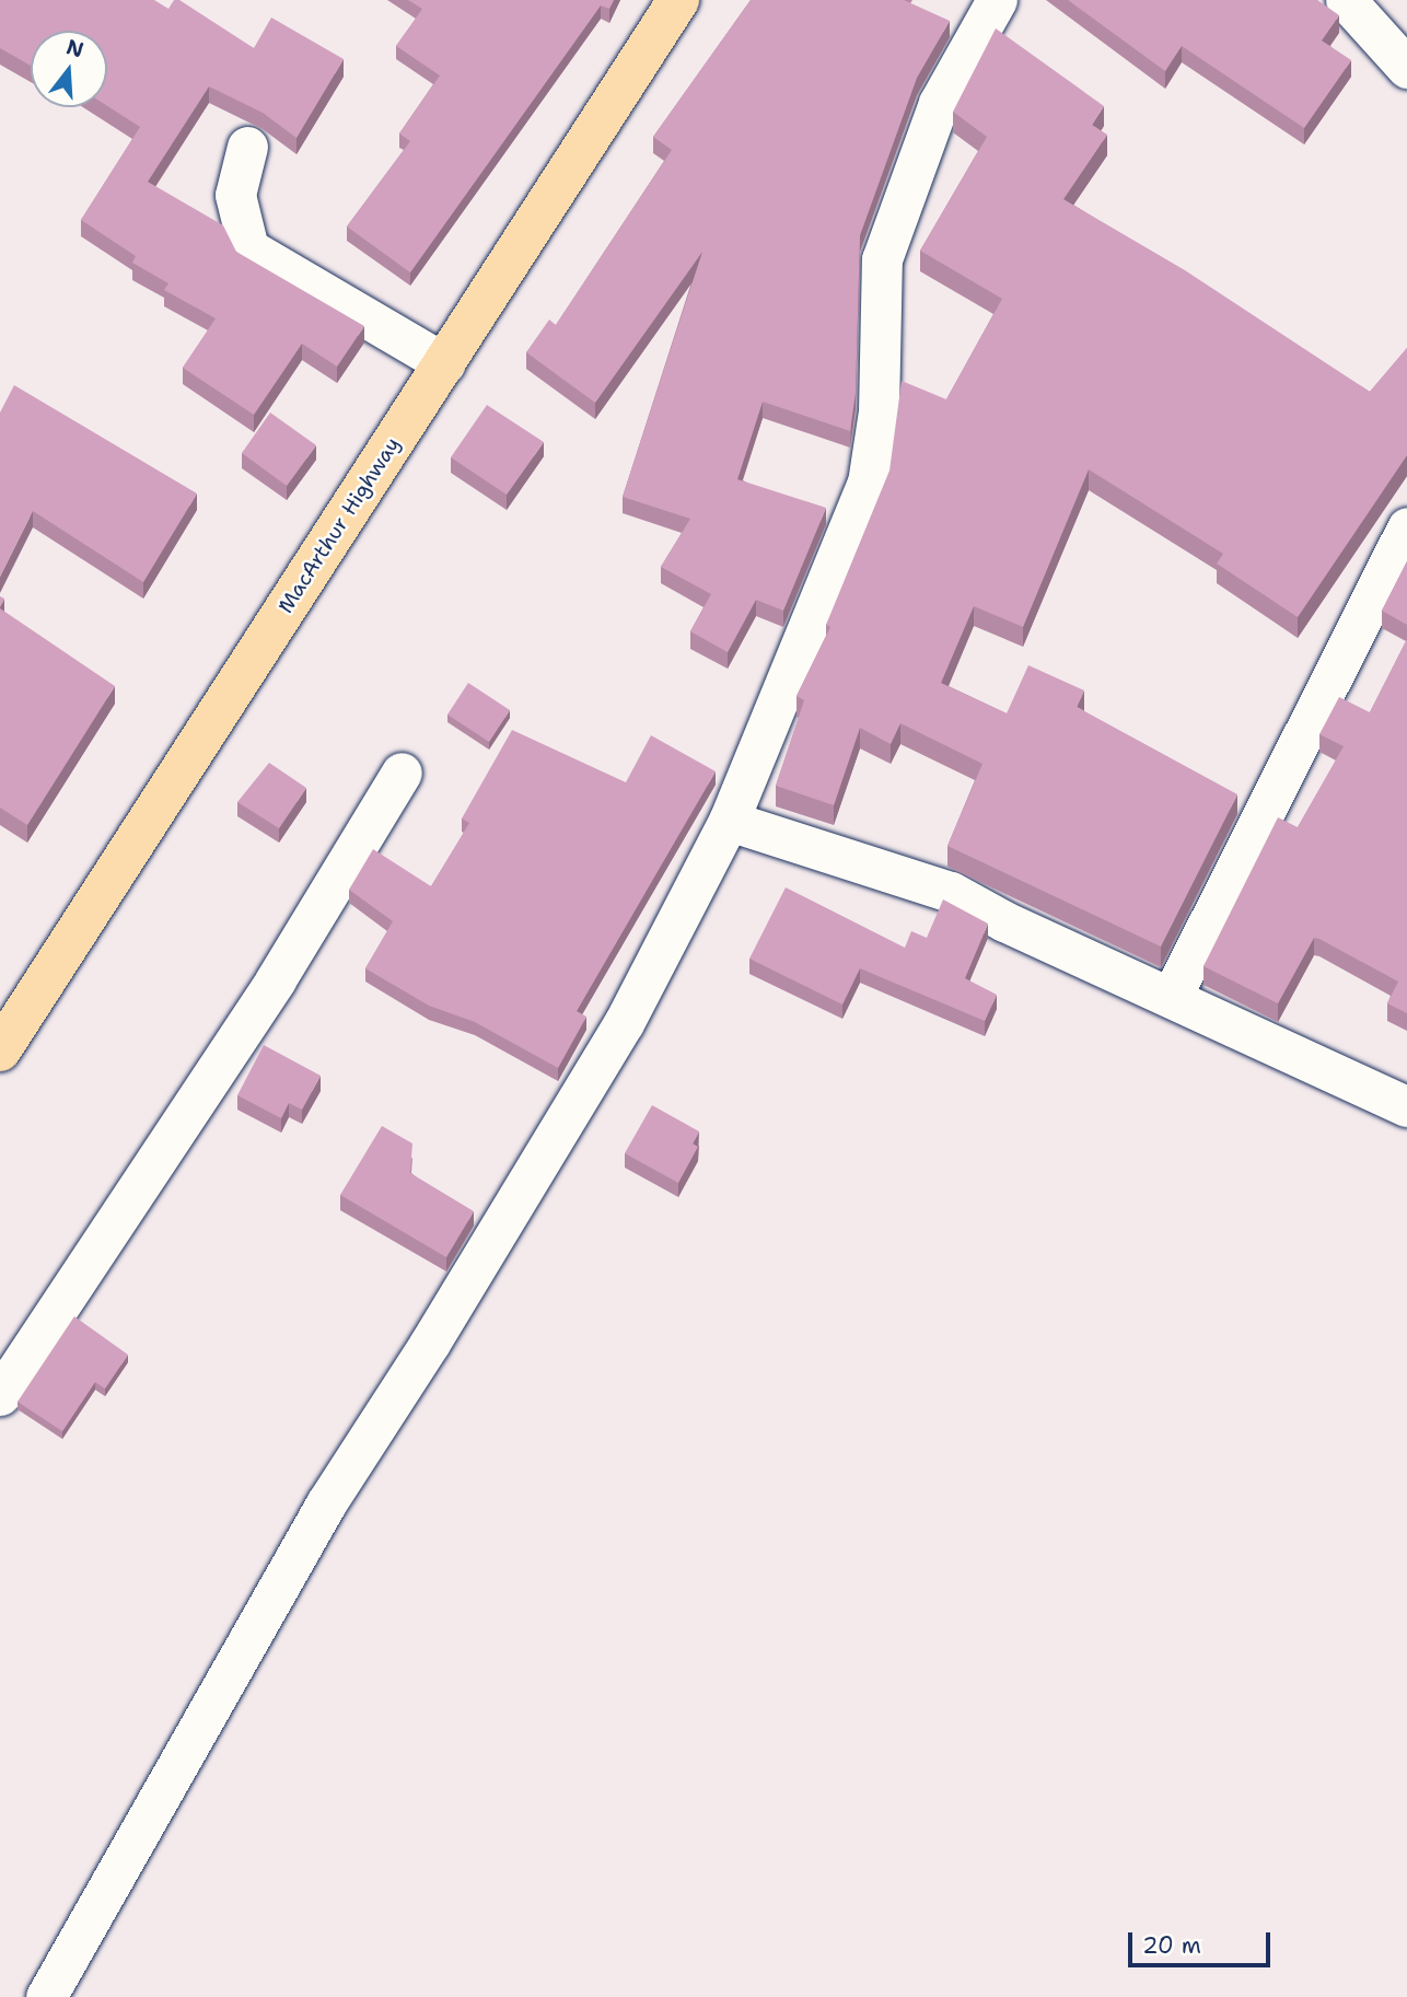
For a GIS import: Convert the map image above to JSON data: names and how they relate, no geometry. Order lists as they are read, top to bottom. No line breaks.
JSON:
{"streets":{"highway":["MacArthur Highway"]},"scale_bar":"20 m","north":"top"}
